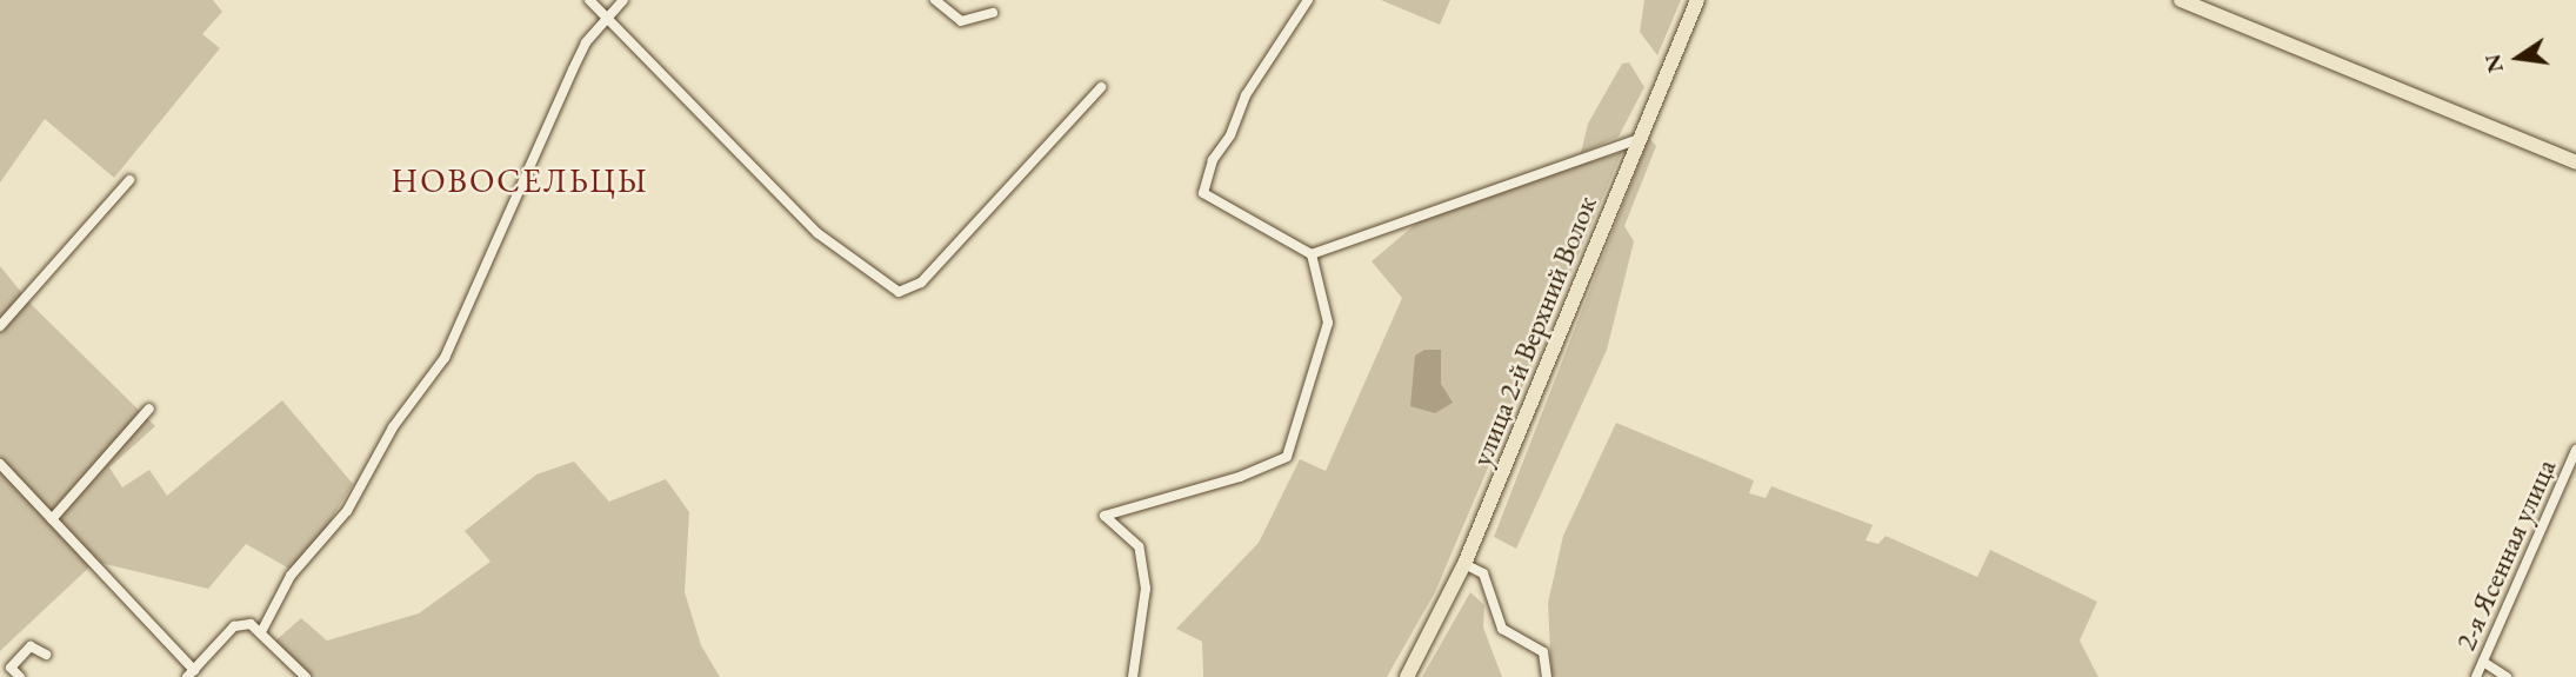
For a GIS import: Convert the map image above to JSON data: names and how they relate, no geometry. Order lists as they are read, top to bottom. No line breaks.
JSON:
{"streets":{"main road":["улица 2-й Верхний Волок"],"street":["2-я Ясенная улица"]},"districts":["НОВОСЕЛЬЦЫ"],"north":"left"}
